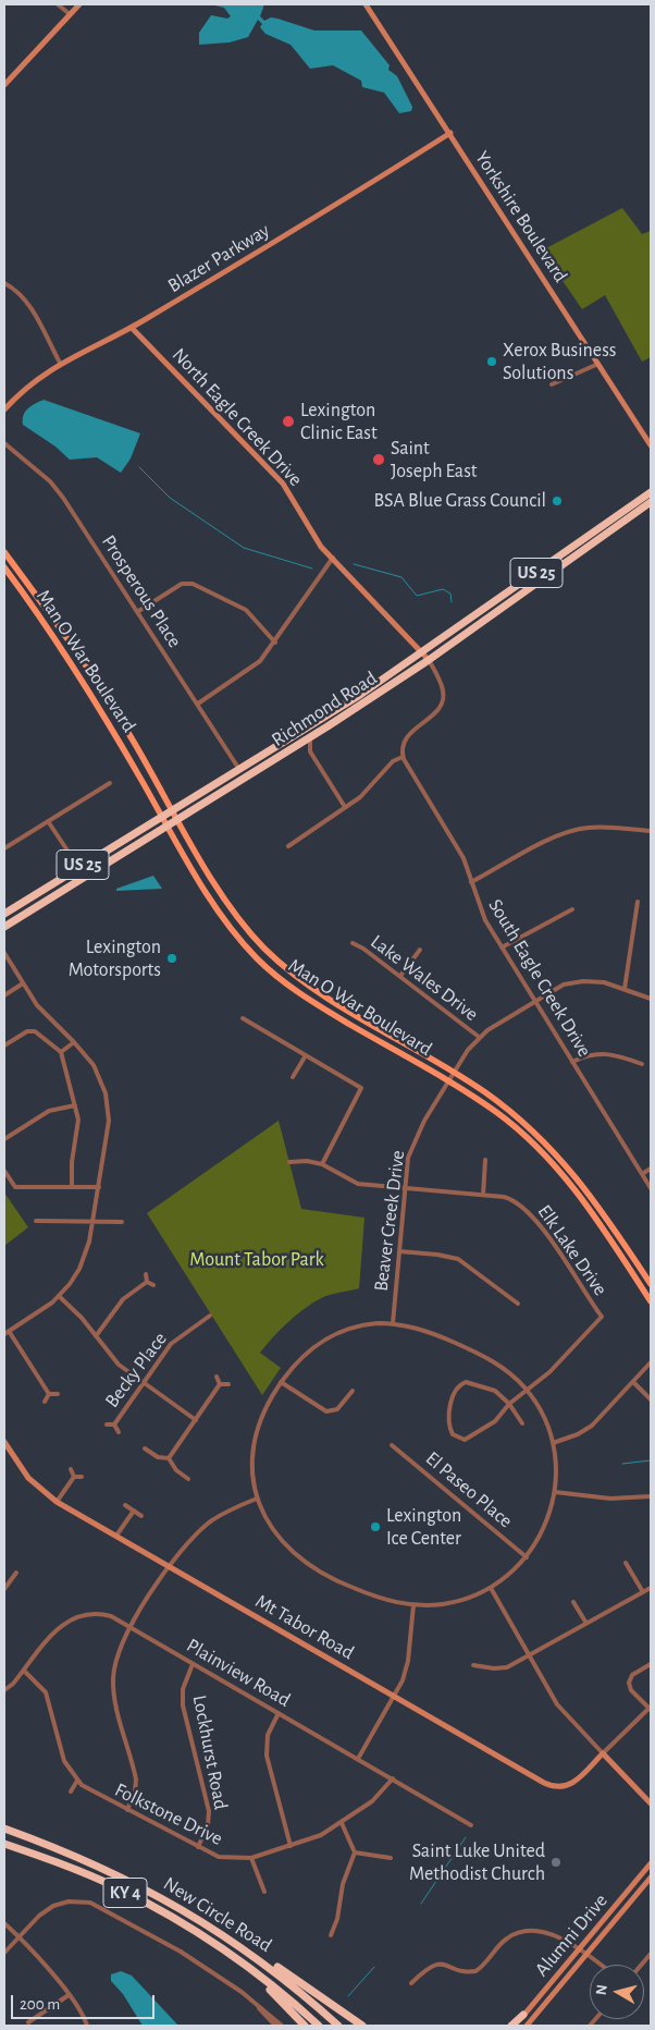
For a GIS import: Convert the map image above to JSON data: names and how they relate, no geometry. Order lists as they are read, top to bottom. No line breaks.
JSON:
{"streets":{"highway":["US 25","Richmond Road","KY 4","New Circle Road"],"main road":["Man O War Boulevard"],"street":["Yorkshire Boulevard","Blazer Parkway","North Eagle Creek Drive","Prosperous Place","Lake Wales Drive","South Eagle Creek Drive","Beaver Creek Drive","Elk Lake Drive","Becky Place","El Paseo Place","Mt Tabor Road","Plainview Road","Lockhurst Road","Folkstone Drive","Alumni Drive"]},"crossings":[["Yorkshire Boulevard","Blazer Parkway"],["Blazer Parkway","North Eagle Creek Drive"],["North Eagle Creek Drive","Richmond Road"],["Prosperous Place","Richmond Road"],["Man O War Boulevard","Richmond Road"],["Man O War Boulevard","Beaver Creek Drive"],["Lake Wales Drive","Beaver Creek Drive"],["South Eagle Creek Drive","Beaver Creek Drive"],["Beaver Creek Drive","Elk Lake Drive"],["Plainview Road","Lockhurst Road"],["Plainview Road","Folkstone Drive"],["Lockhurst Road","Folkstone Drive"]],"parks":["Mount Tabor Park"],"places":["Xerox Business Solutions","Lexington Clinic East","Saint Joseph East","BSA Blue Grass Council","Lexington Motorsports","Lexington Ice Center","Saint Luke United Methodist Church"],"scale_bar":"200 m","north":"left"}
